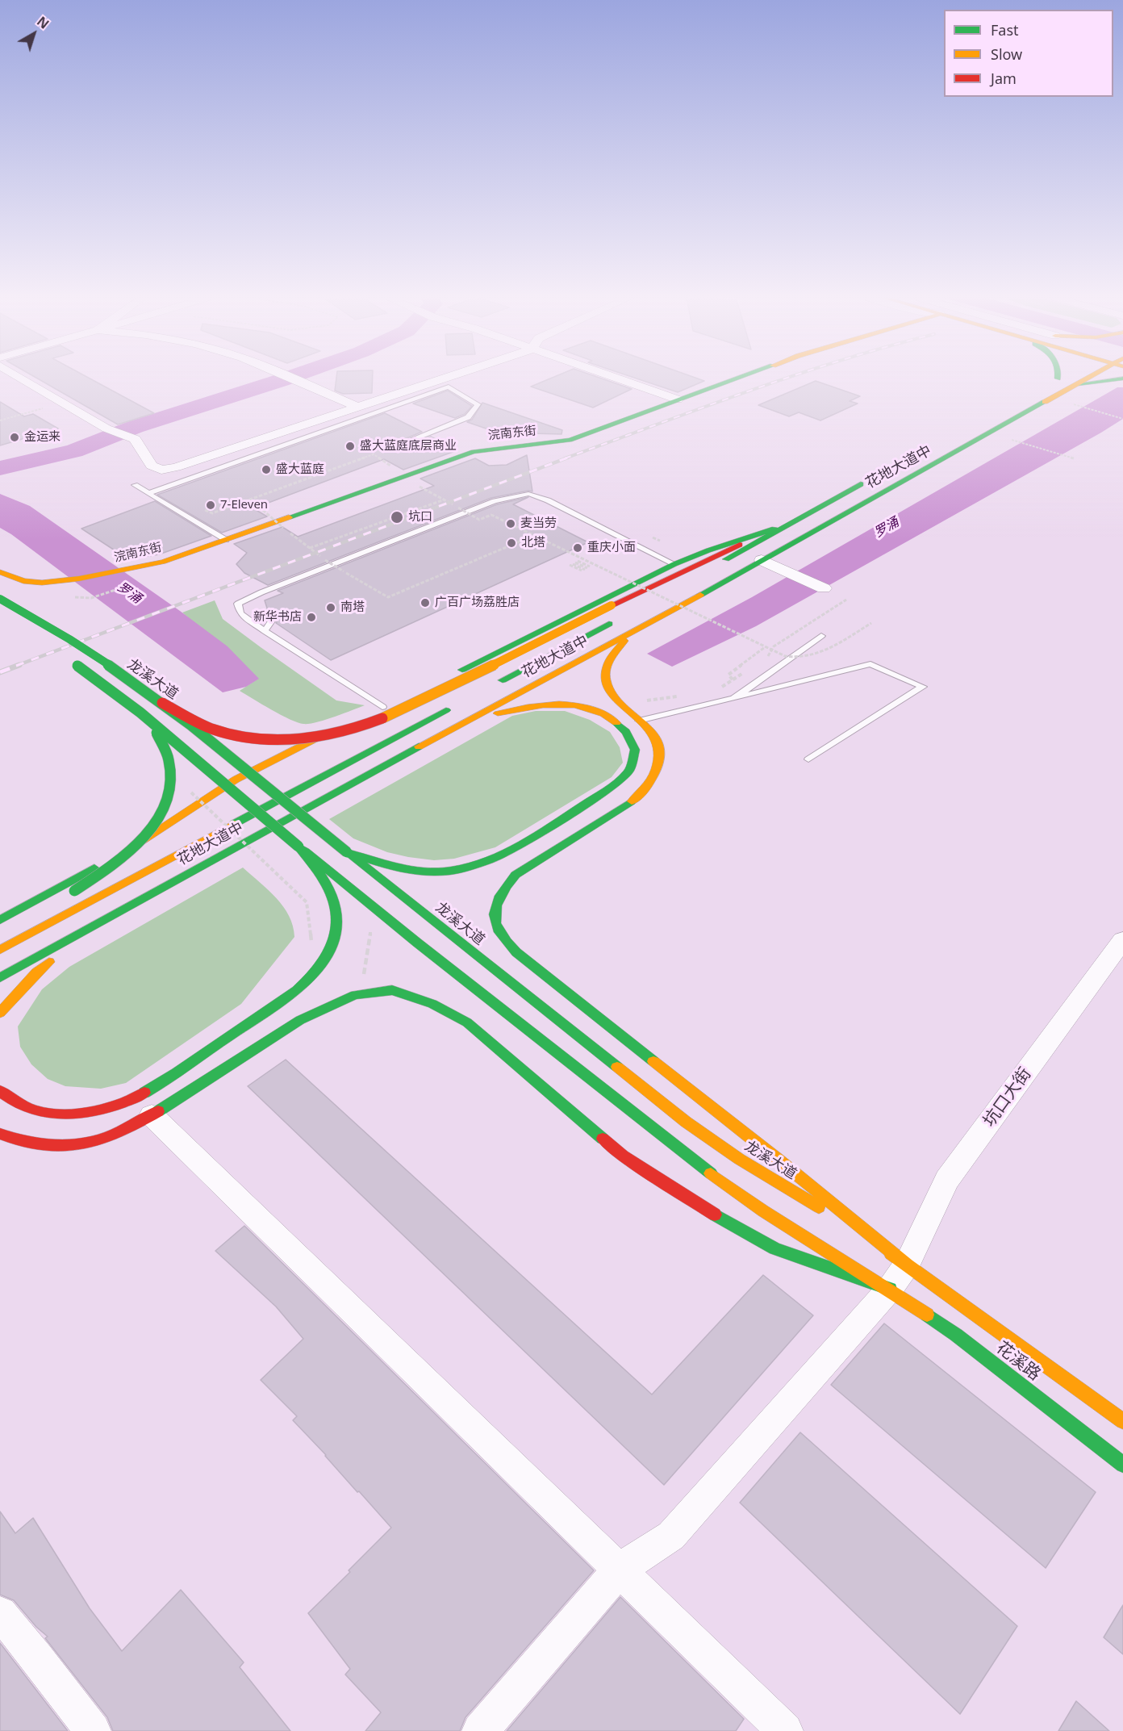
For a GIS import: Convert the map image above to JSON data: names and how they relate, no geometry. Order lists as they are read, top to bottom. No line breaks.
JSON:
{"streets":{"main road":["浣南东街","花地大道中","龙溪大道","花溪路"],"street":["坑口大街"]},"crossings":[["龙溪大道","坑口大街"],["龙溪大道","花溪路"],["坑口大街","花溪路"]],"water":["罗涌"],"places":["金运来","盛大蓝庭底层商业","盛大蓝庭","7-Eleven","坑口","麦当劳","北塔","重庆小面","广百广场荔胜店","南塔","新华书店"],"legend":["Fast","Slow","Jam"],"north":"top right"}
